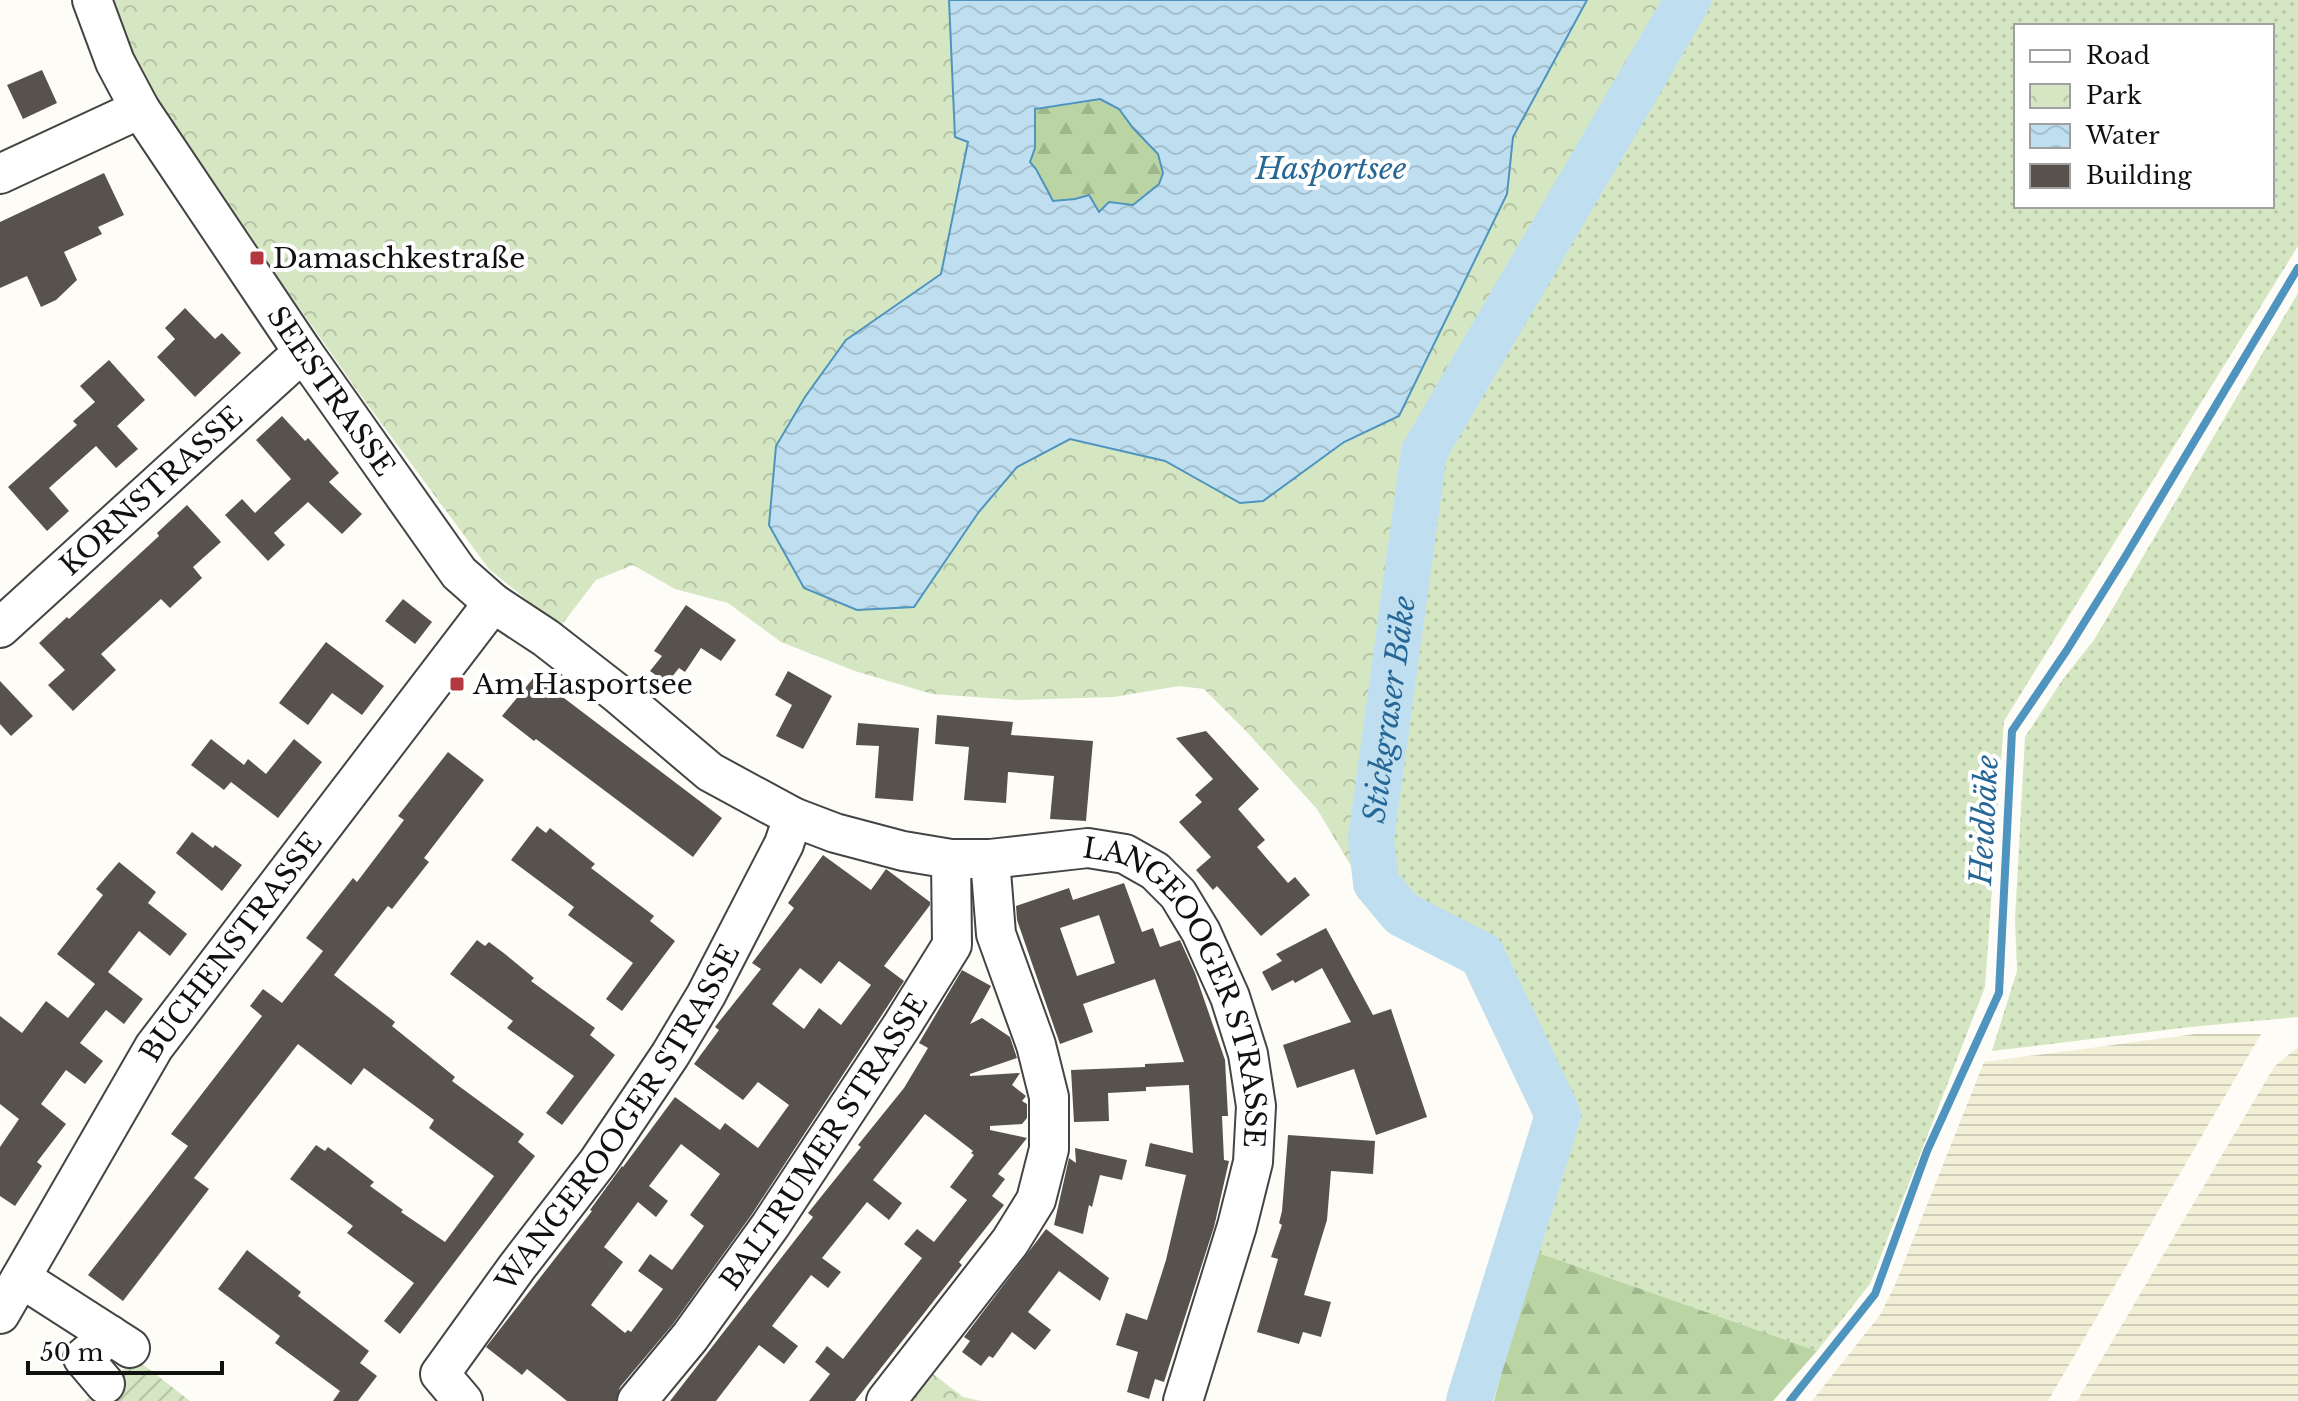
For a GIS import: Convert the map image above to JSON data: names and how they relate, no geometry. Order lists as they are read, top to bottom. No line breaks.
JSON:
{"streets":{"street":["SEESTRASSE","KORNSTRASSE","BUCHENSTRASSE","LANGEOOGER STRASSE","WANGEROOGER STRASSE","BALTRUMER STRASSE"]},"crossings":[["SEESTRASSE","KORNSTRASSE"],["SEESTRASSE","BUCHENSTRASSE"]],"water":["Hasportsee","Stickgraser Bäke","Heidbäke"],"places":{"transit":["Damaschkestraße","Am Hasportsee"]},"legend":["Road","Park","Water","Building"],"scale_bar":"50 m"}
